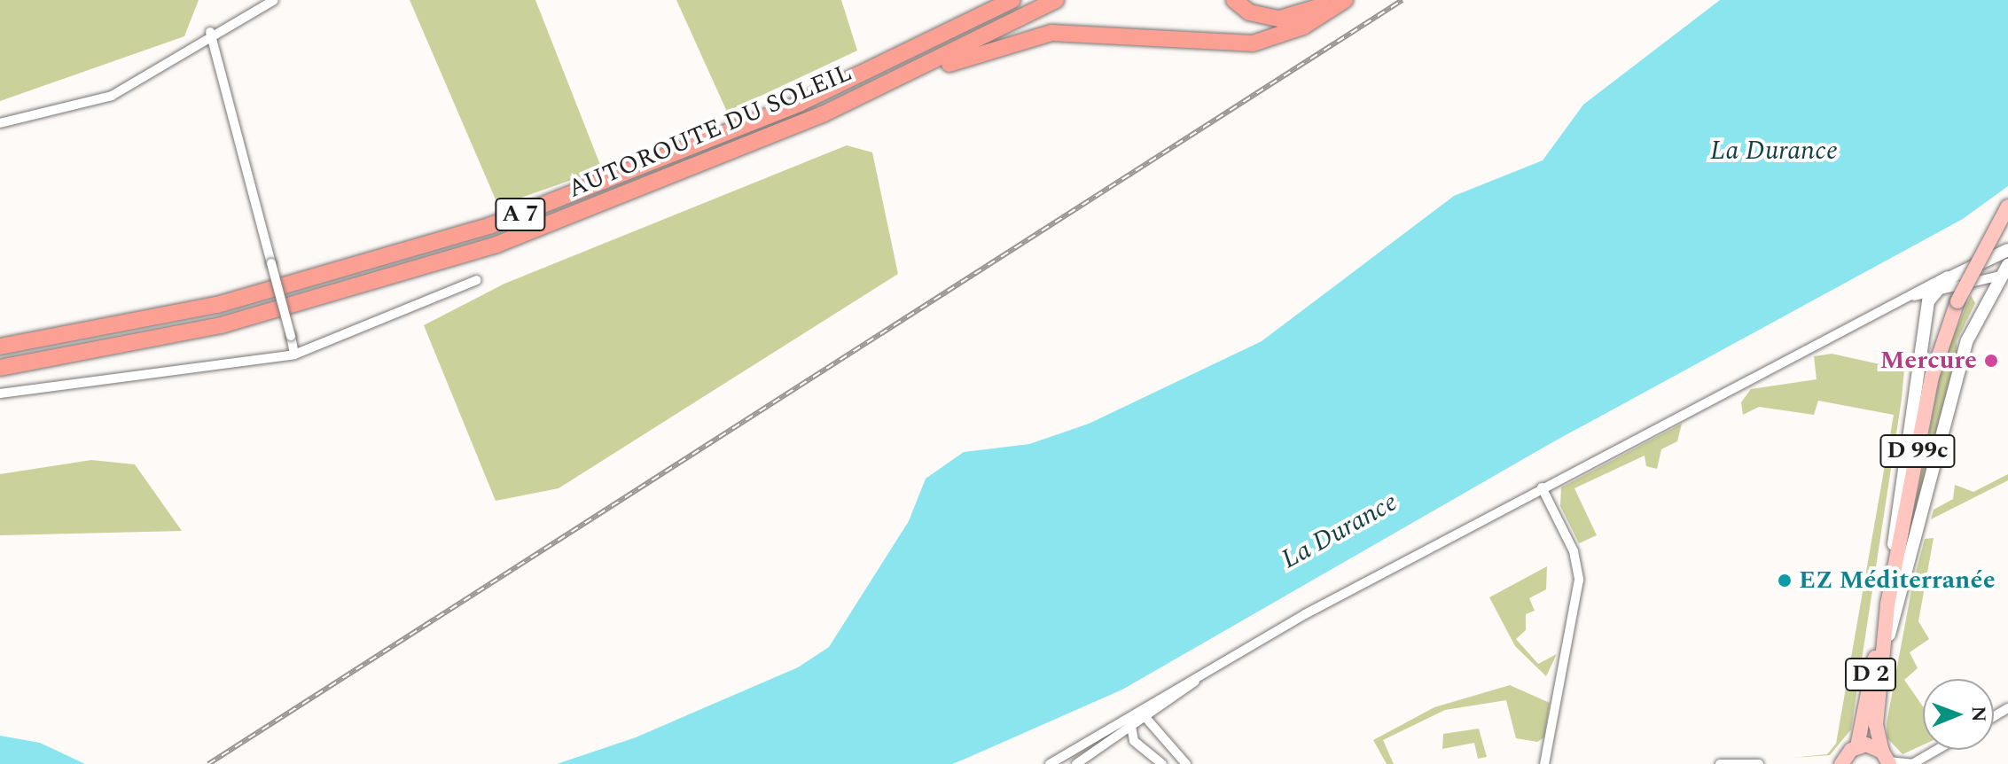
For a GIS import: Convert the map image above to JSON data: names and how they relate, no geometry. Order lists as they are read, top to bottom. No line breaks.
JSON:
{"streets":{"highway":["AUTOROUTE DU SOLEIL","A 7"],"main road":["D 99c","D 2"]},"crossings":[["D 99c","D 2"]],"water":["La Durance"],"places":["Mercure","EZ Méditerranée"],"north":"right"}
